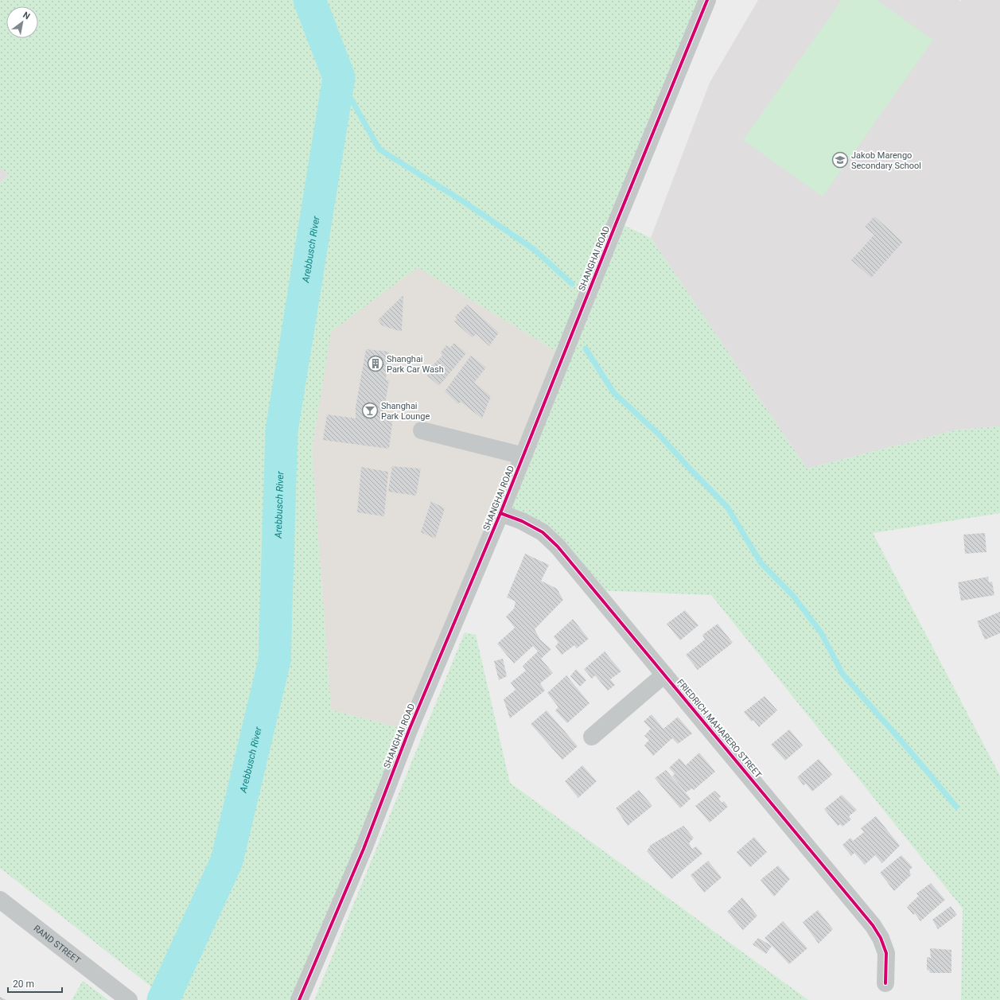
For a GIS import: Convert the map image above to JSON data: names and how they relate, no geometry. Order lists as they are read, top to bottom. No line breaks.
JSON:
{"streets":{"street":["SHANGHAI ROAD","FRIEDRICH MAHARERO STREET","RAND STREET"]},"crossings":[["SHANGHAI ROAD","FRIEDRICH MAHARERO STREET"]],"water":["Arebbusch River"],"places":{"school or university":["Jakob Marengo Secondary School"],"building":["Shanghai Park Car Wash"],"bar":["Shanghai Park Lounge"]},"scale_bar":"20 m","north":"top right"}
